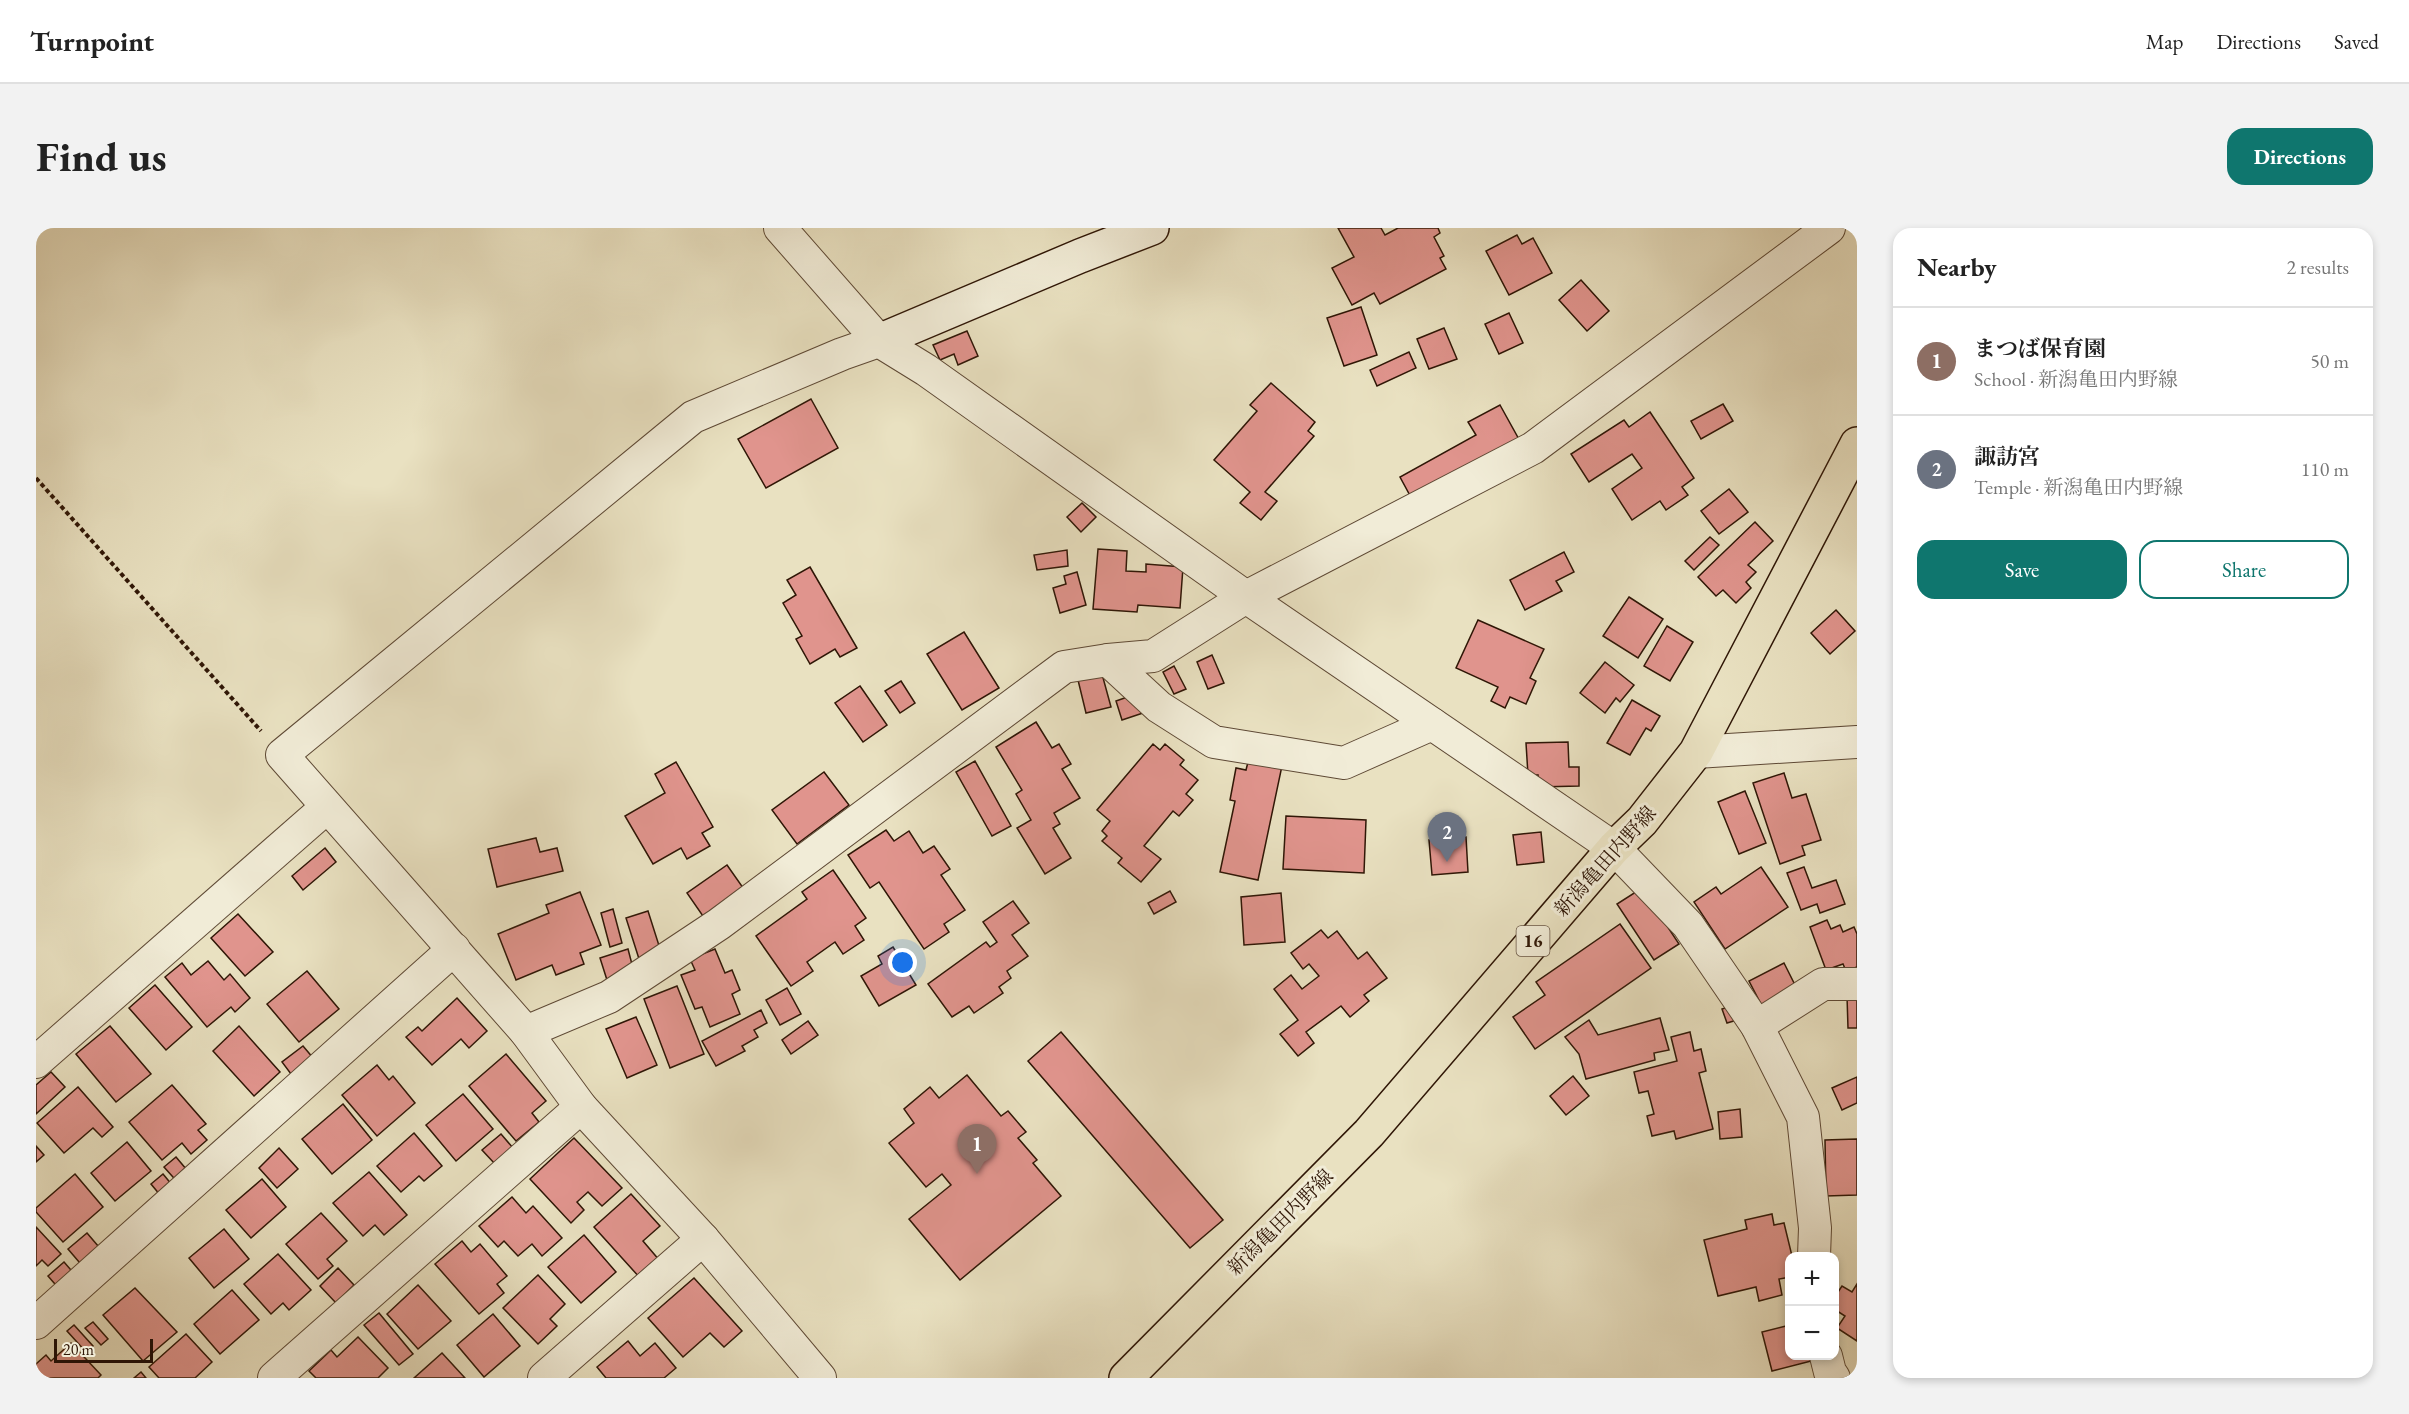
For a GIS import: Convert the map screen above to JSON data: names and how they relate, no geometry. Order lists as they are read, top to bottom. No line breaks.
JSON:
{"streets":{"main road":["新潟亀田内野線","16"]},"scale_bar":"20 m","page":{"header":"Turnpoint","nav":["Map","Directions","Saved"],"buttons":["Directions",["Save","Share"]],"title":"Find us","heading":["Nearby","2 results"],"list":[{"mark":"1","name":"まつば保育園","note":"School · 新潟亀田内野線","value":"50 m"},{"mark":"2","name":"諏訪宮","note":"Temple · 新潟亀田内野線","value":"110 m"}],"pins":["2","1"],"map_buttons":["+","−"],"scale":"20 m"}}
